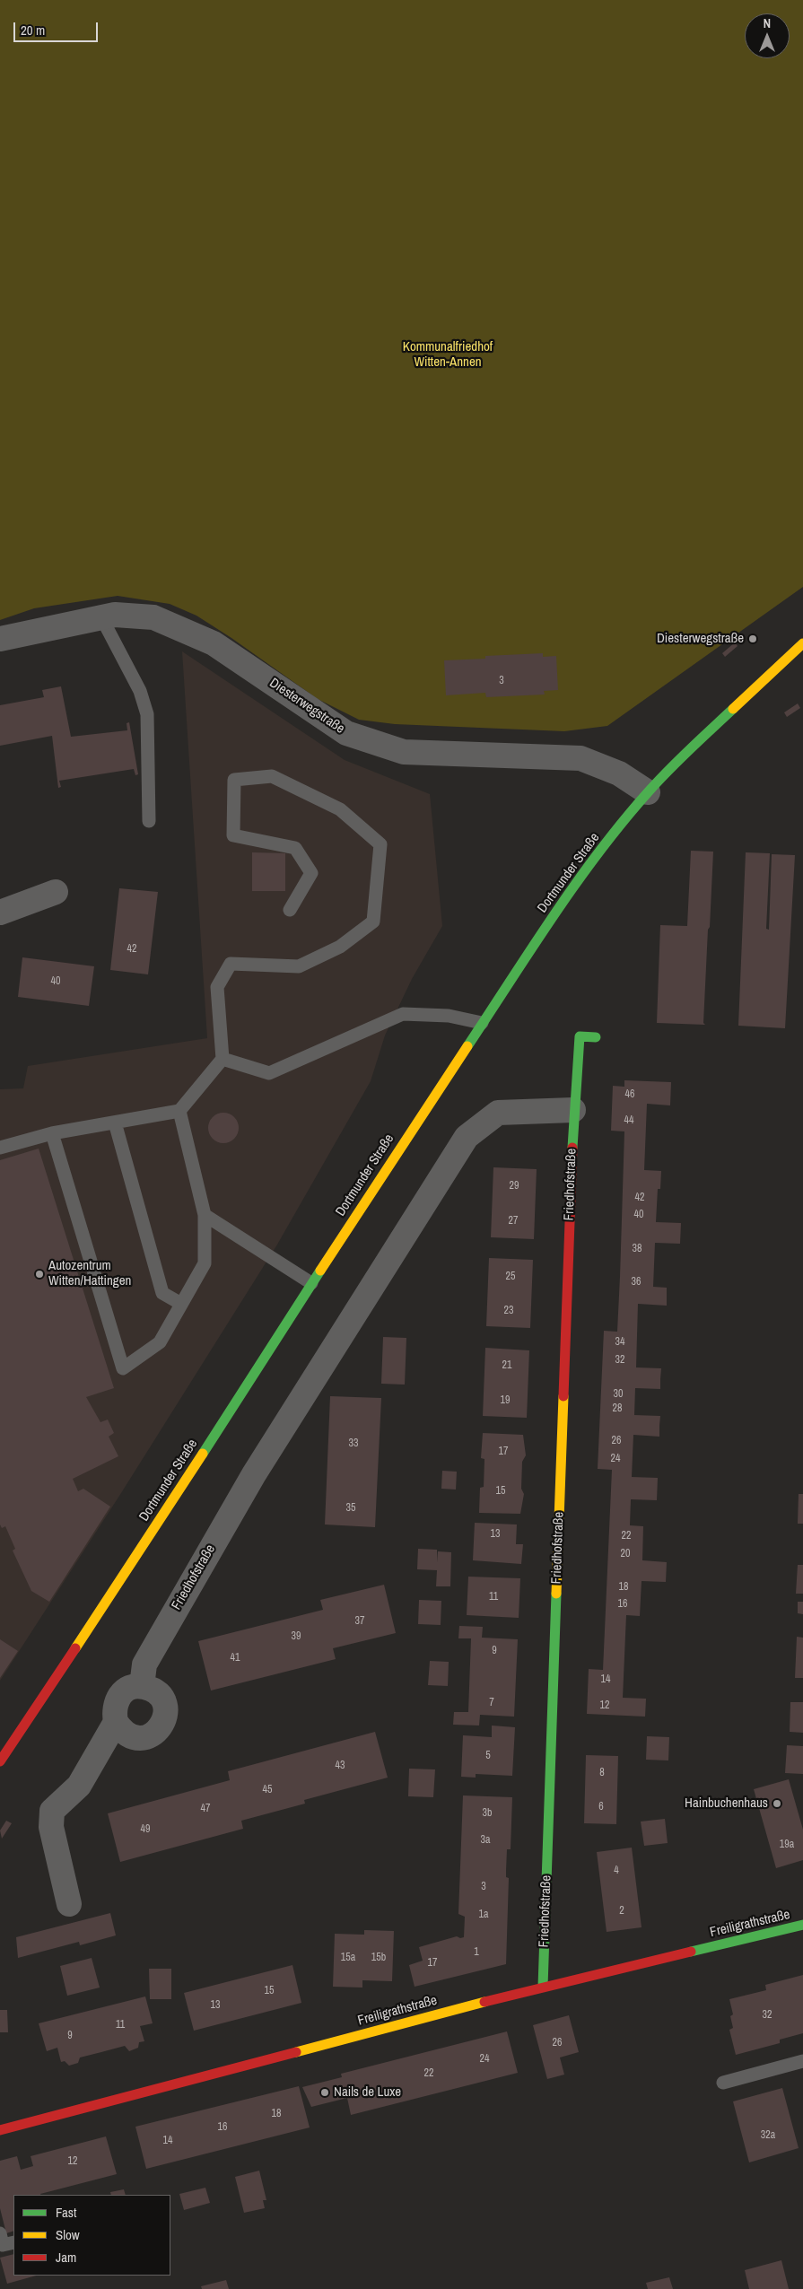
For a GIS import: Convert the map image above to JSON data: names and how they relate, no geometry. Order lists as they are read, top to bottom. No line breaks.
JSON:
{"streets":{"street":["Diesterwegstraße","Dortmunder Straße","Friedhofstraße","Freiligrathstraße"]},"crossings":[["Diesterwegstraße","Dortmunder Straße"],["Friedhofstraße","Freiligrathstraße"]],"parks":["Kommunalfriedhof Witten-Annen"],"places":["Diesterwegstraße","Autozentrum Witten/Hattingen","Hainbuchenhaus","Nails de Luxe"],"house_numbers":["3","42","40","46","44","29","42","40","27","38","25","36","23","34","32","21","30","19","28","26","33","17","24","15","35","13","22","20","18","11","16","37","39","9","41","14","7","12","5","43","8","45","6","47","3b","49","3a","19a","4","3","2","1a","1","15a","15b","17","15","13","32","11","9","26","24","22","18","16","32a","14","12"],"legend":["Fast","Slow","Jam"],"scale_bar":"20 m","north":"top"}
